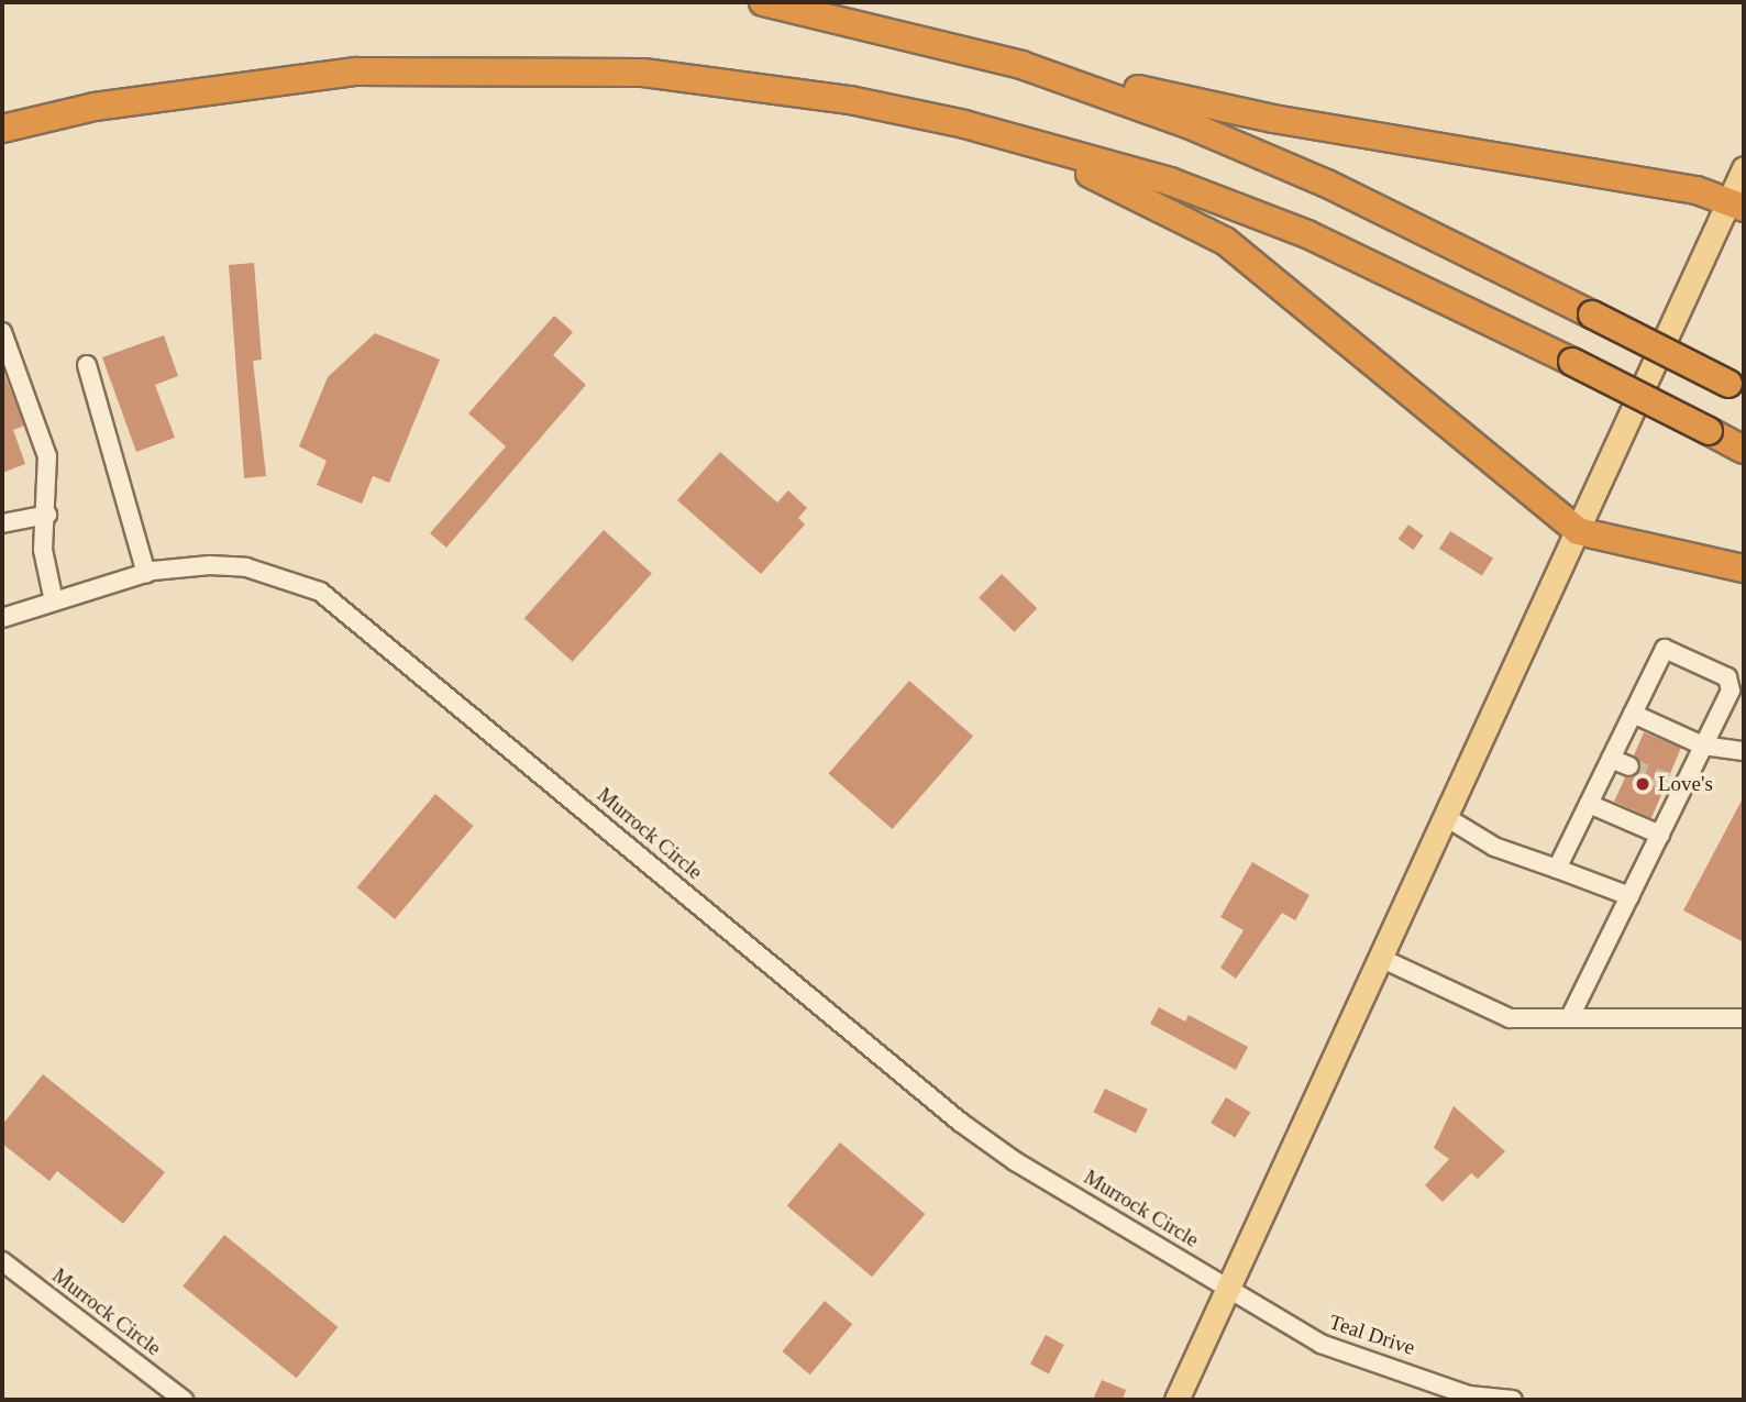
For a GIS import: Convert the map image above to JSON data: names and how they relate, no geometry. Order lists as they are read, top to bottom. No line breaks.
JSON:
{"streets":{"street":["Murrock Circle","Teal Drive"]},"crossings":[["Murrock Circle","Teal Drive"]],"places":["Love's"]}
